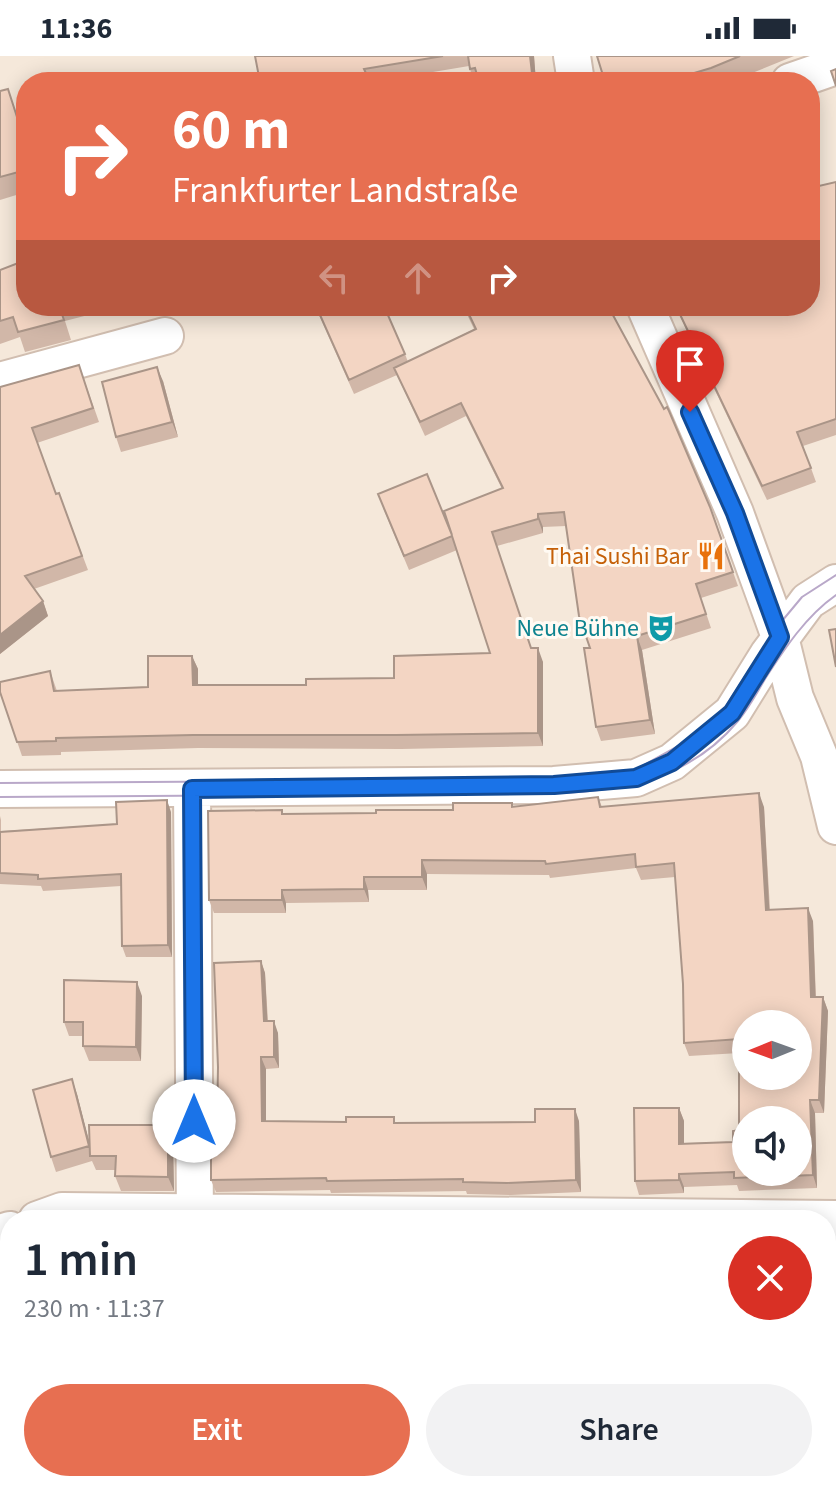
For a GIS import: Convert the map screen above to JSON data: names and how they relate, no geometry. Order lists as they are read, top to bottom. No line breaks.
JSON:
{"places":{"restaurant":["Thai Sushi Bar"],"theatre":["Neue Bühne"]},"north":"left","page":{"status":"11:36","turn":["60 m","Frankfurter Landstraße"],"heading":["1 min","230 m · 11:37"],"buttons":["Exit","Share"]}}
